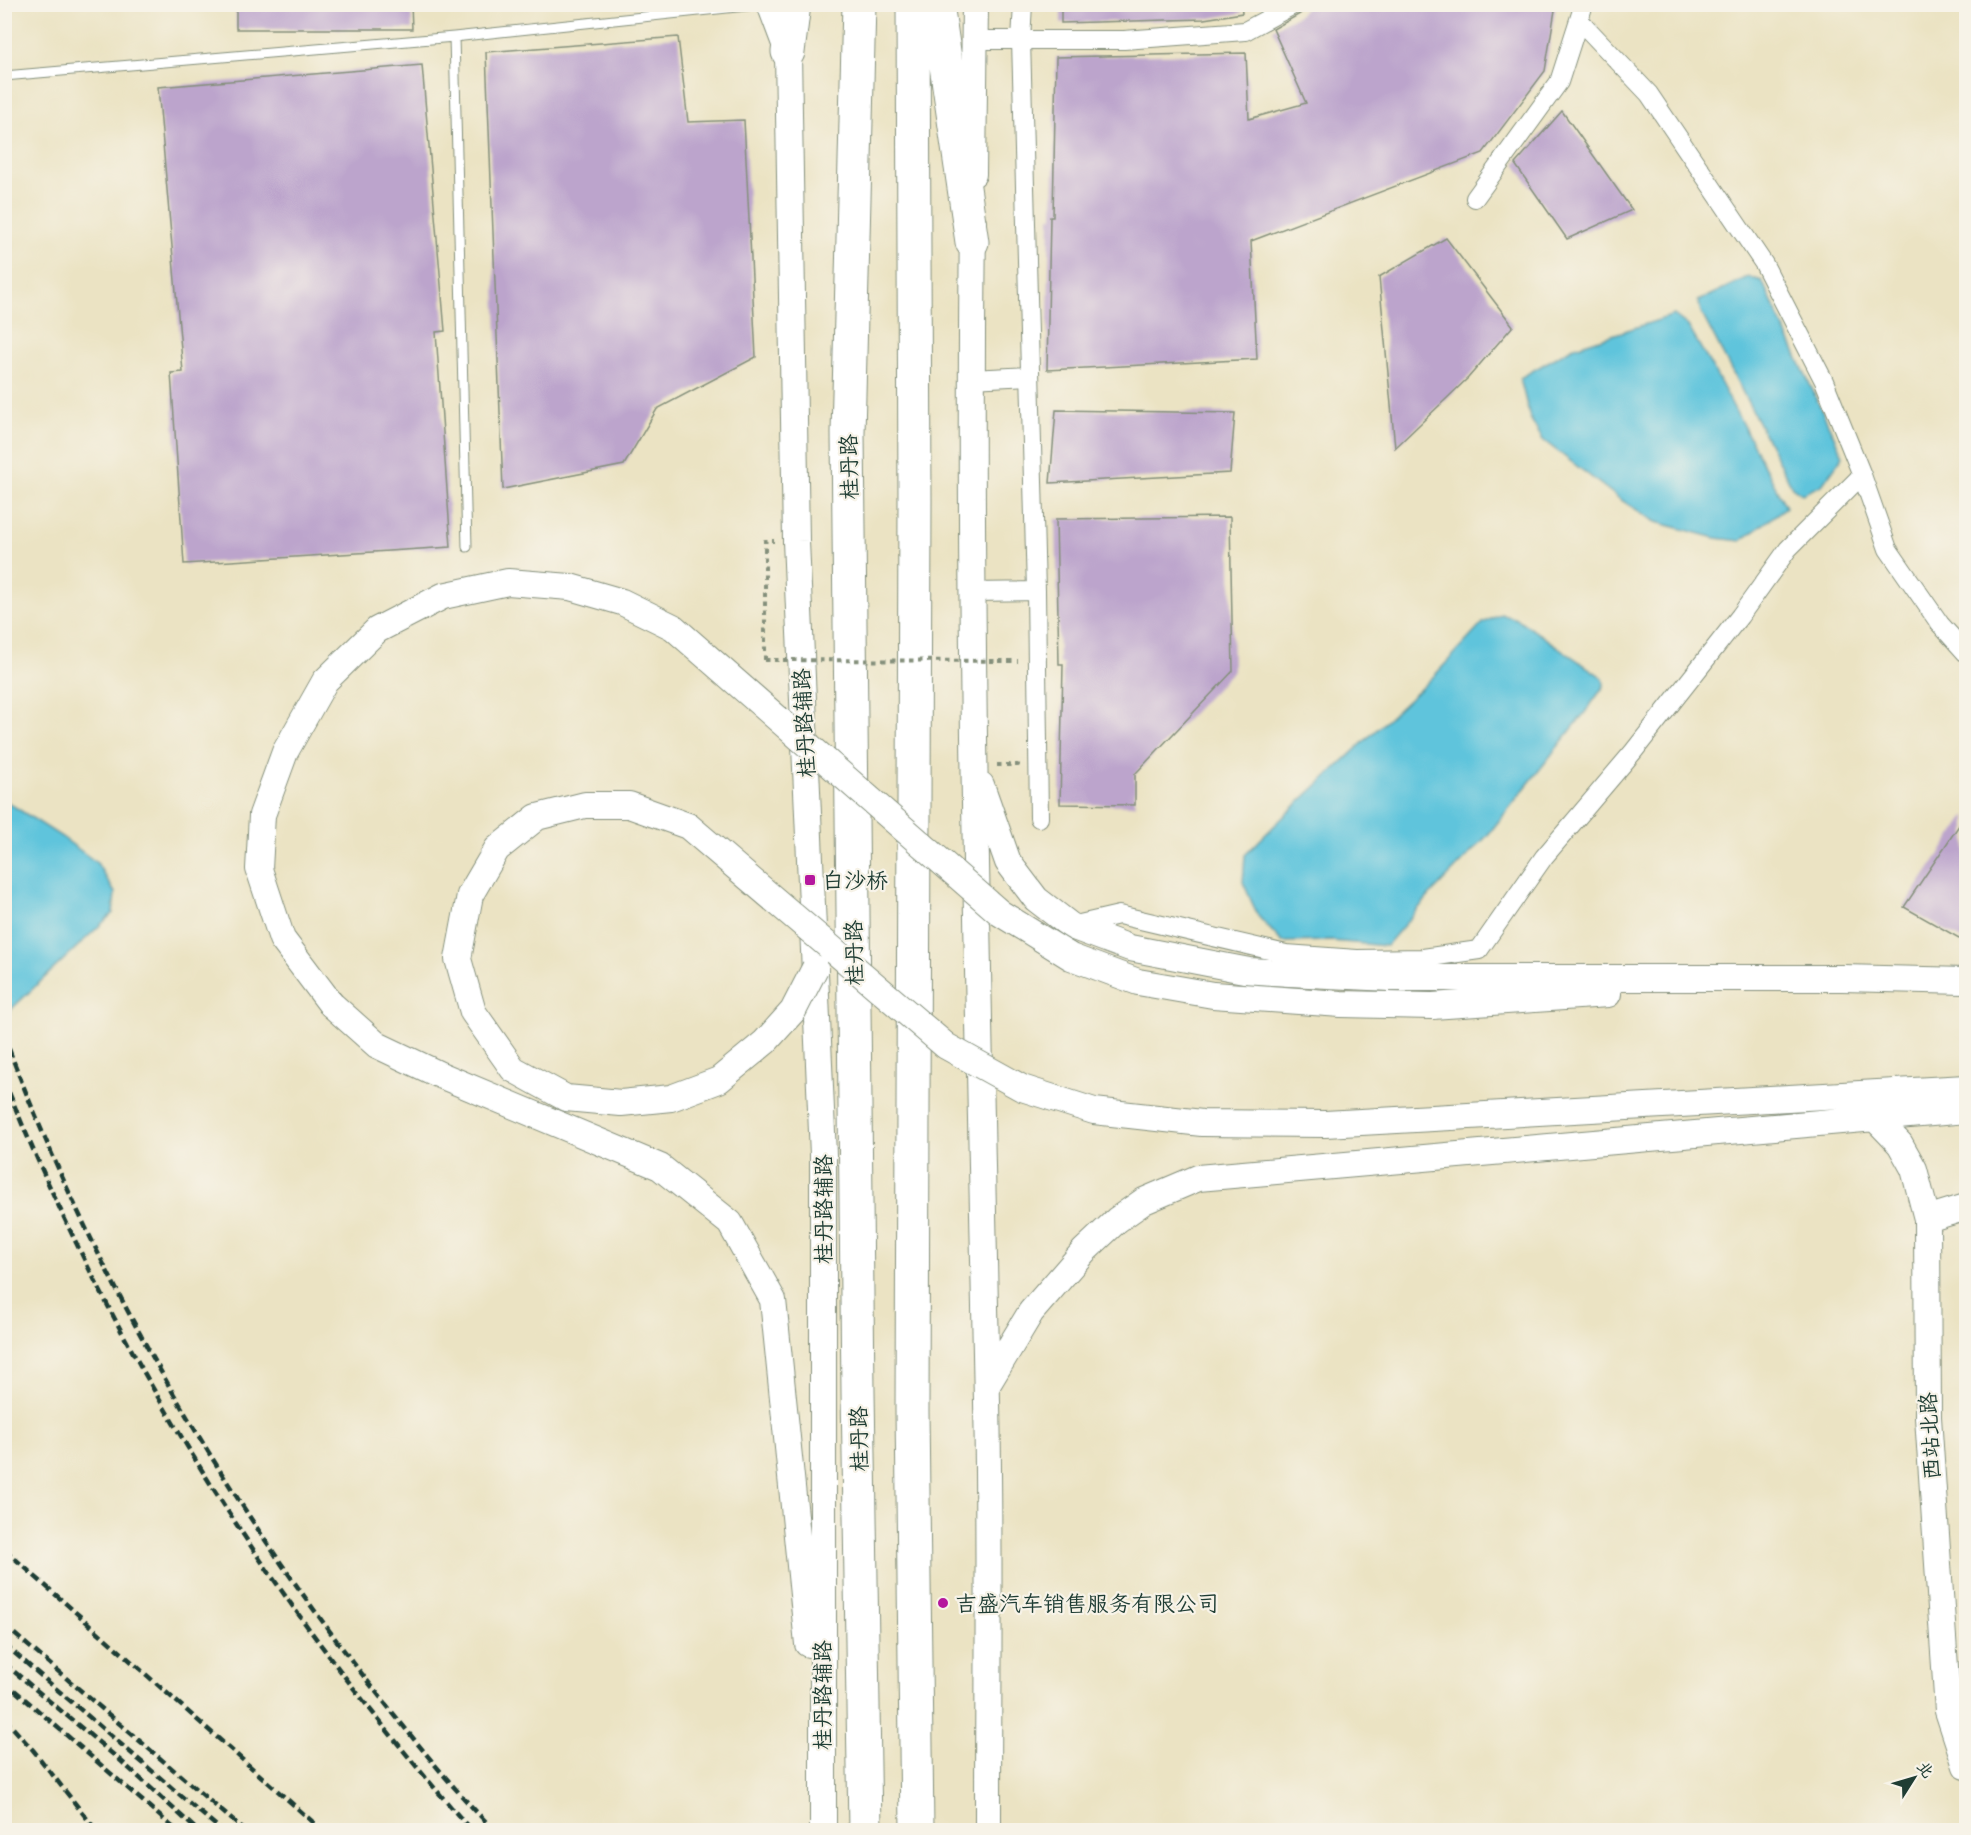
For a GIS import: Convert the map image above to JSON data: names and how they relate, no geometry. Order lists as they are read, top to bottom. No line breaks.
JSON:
{"streets":{"highway":["桂丹路"],"main road":["桂丹路辅路","西站北路"]},"places":{"transit":["白沙桥"],"other":["吉盛汽车销售服务有限公司"]},"north":"top right"}
